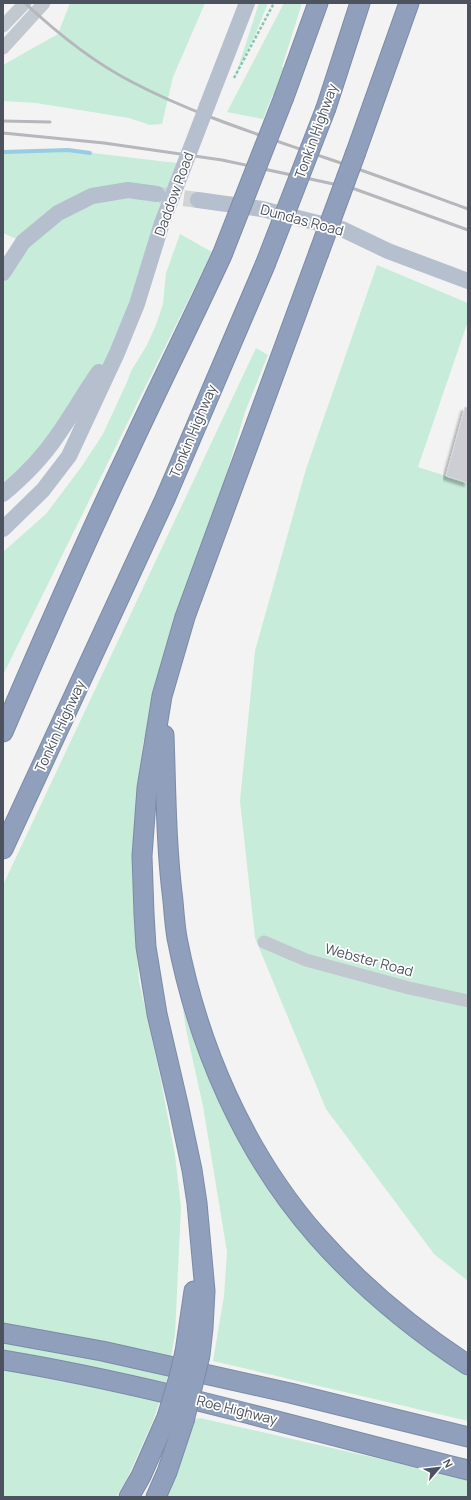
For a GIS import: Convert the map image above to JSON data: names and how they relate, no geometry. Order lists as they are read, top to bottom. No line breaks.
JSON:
{"streets":{"highway":["Tonkin Highway","Roe Highway"],"main road":["Daddow Road","Dundas Road"],"street":["Webster Road"]},"north":"top right"}
